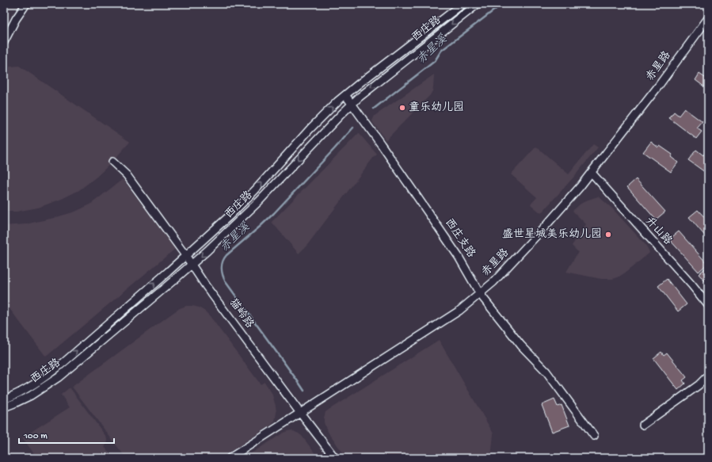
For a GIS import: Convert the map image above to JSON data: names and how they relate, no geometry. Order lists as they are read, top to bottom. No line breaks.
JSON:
{"streets":{"street":["西庄路","赤星路","升山路","西庄支路","猫岭路"]},"crossings":[["西庄路","西庄支路"],["西庄路","猫岭路"],["赤星路","升山路"],["赤星路","西庄支路"],["赤星路","猫岭路"]],"water":["赤星溪"],"places":["童乐幼儿园","盛世星城美乐幼儿园"],"scale_bar":"100 m"}
